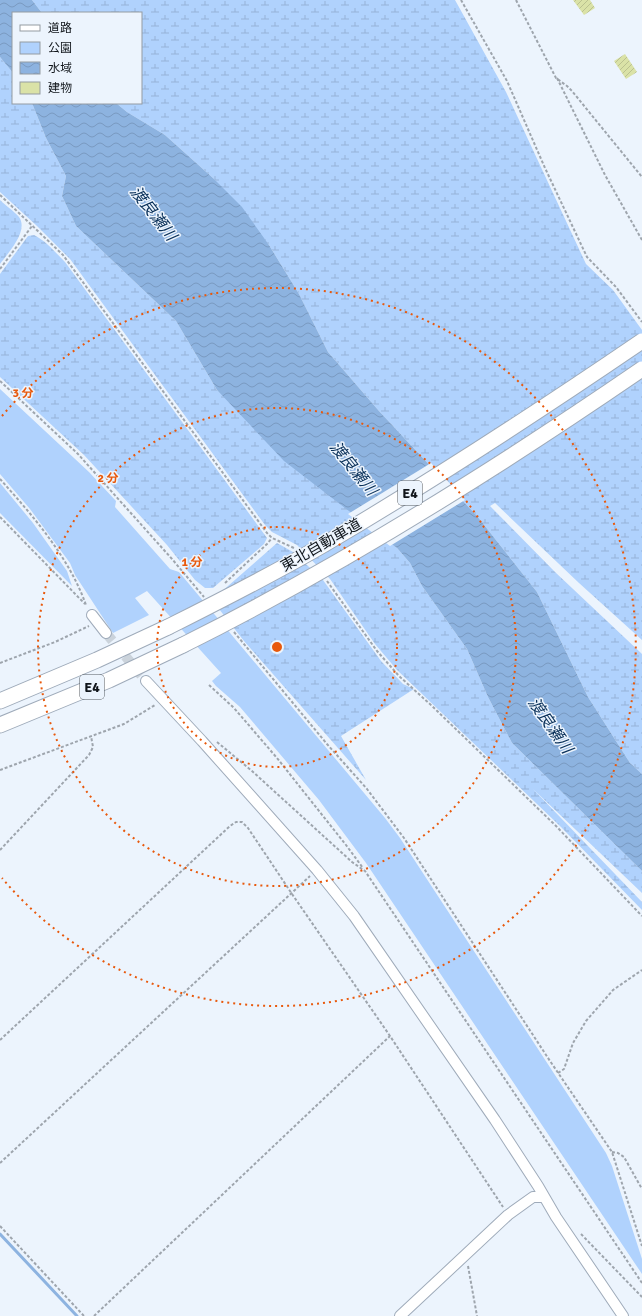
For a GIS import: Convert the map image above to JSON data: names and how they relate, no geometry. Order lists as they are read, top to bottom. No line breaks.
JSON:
{"streets":{"highway":["E4","東北自動車道"]},"water":["渡良瀬川"],"legend":["道路","公園","水域","建物"],"rings":["3 分","2 分","1 分"]}
